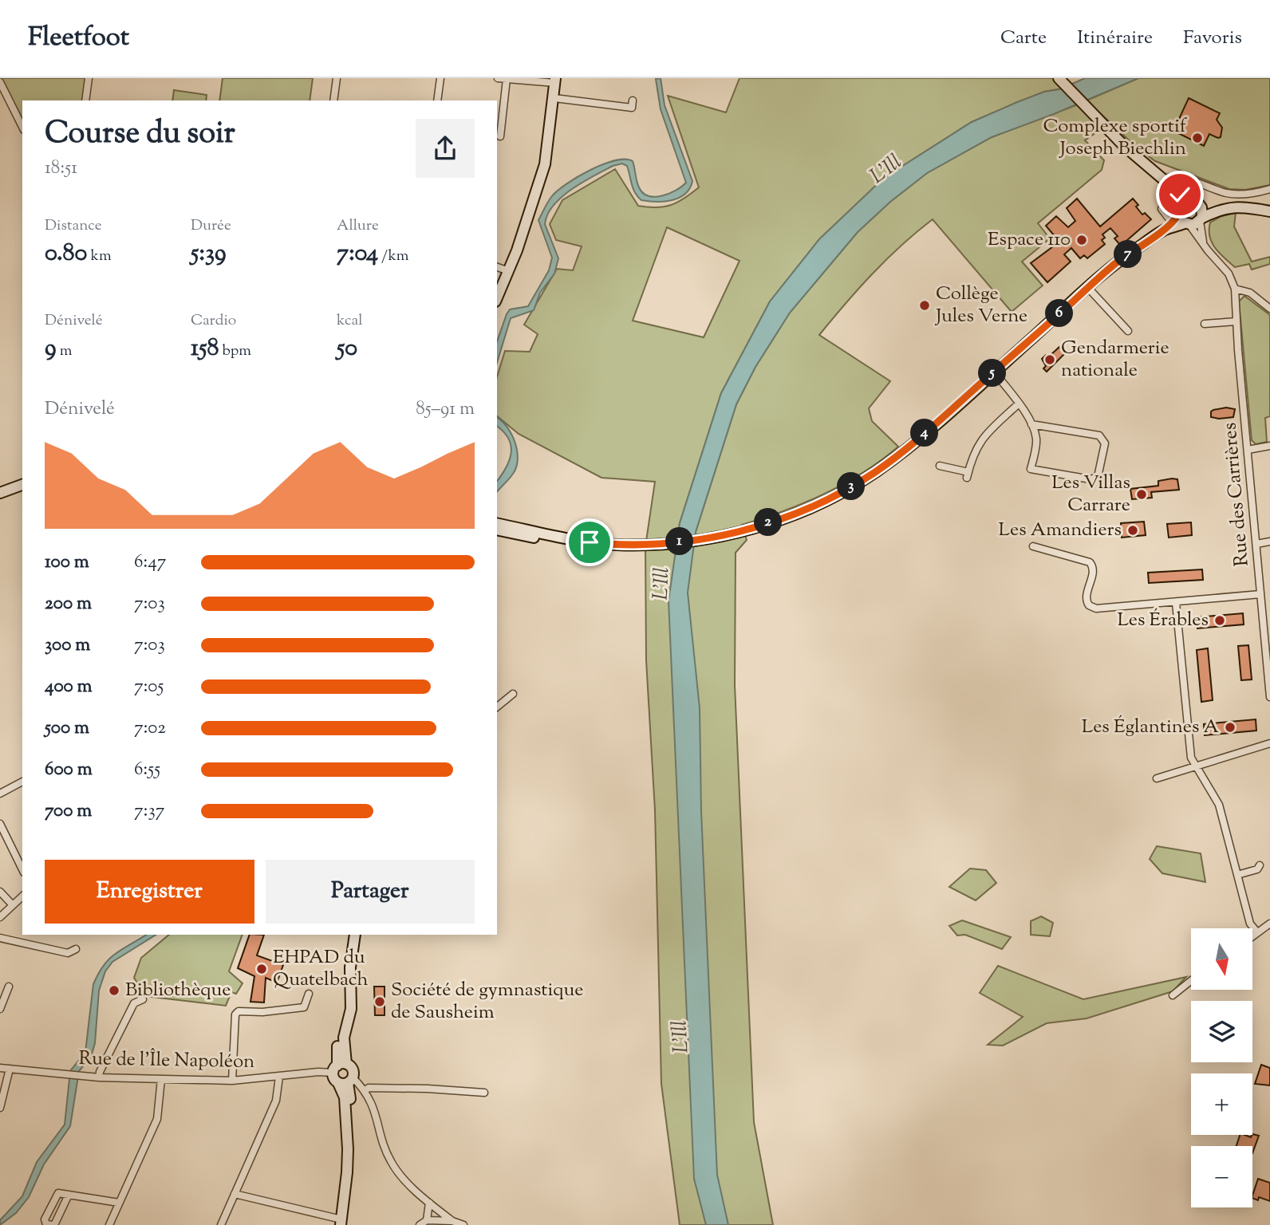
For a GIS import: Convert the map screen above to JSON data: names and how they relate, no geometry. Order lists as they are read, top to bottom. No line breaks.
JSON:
{"streets":{"street":["Rue des Carrières","Rue de l'Île Napoléon"]},"water":["L'Ill"],"places":["Complexe sportif Joseph Biechlin","Espace 110","Collège Jules Verne","Gendarmerie nationale","Les Villas Carrare","Les Amandiers","Les Érables","Les Églantines A","EHPAD du Quatelbach","Bibliothèque","Société de gymnastique de Sausheim"],"north":"bottom","page":{"header":"Fleetfoot","nav":["Carte","Itinéraire","Favoris"],"heading":["Course du soir","18:51"],"stats":[["Distance","0.80 km"],["Durée","5:39"],["Allure","7:04 /km"],["Dénivelé","9 m"],["Cardio","158 bpm"],["kcal","50"]],"pins":["7","6","5","4","3","2","1"],"chart":["Dénivelé","85–91 m"],"list":[{"name":"100 m","note":"6:47"},{"name":"200 m","note":"7:03"},{"name":"300 m","note":"7:03"},{"name":"400 m","note":"7:05"},{"name":"500 m","note":"7:02"},{"name":"600 m","note":"6:55"},{"name":"700 m","note":"7:37"}],"buttons":["Enregistrer","Partager"],"map_buttons":["+","−"]}}
